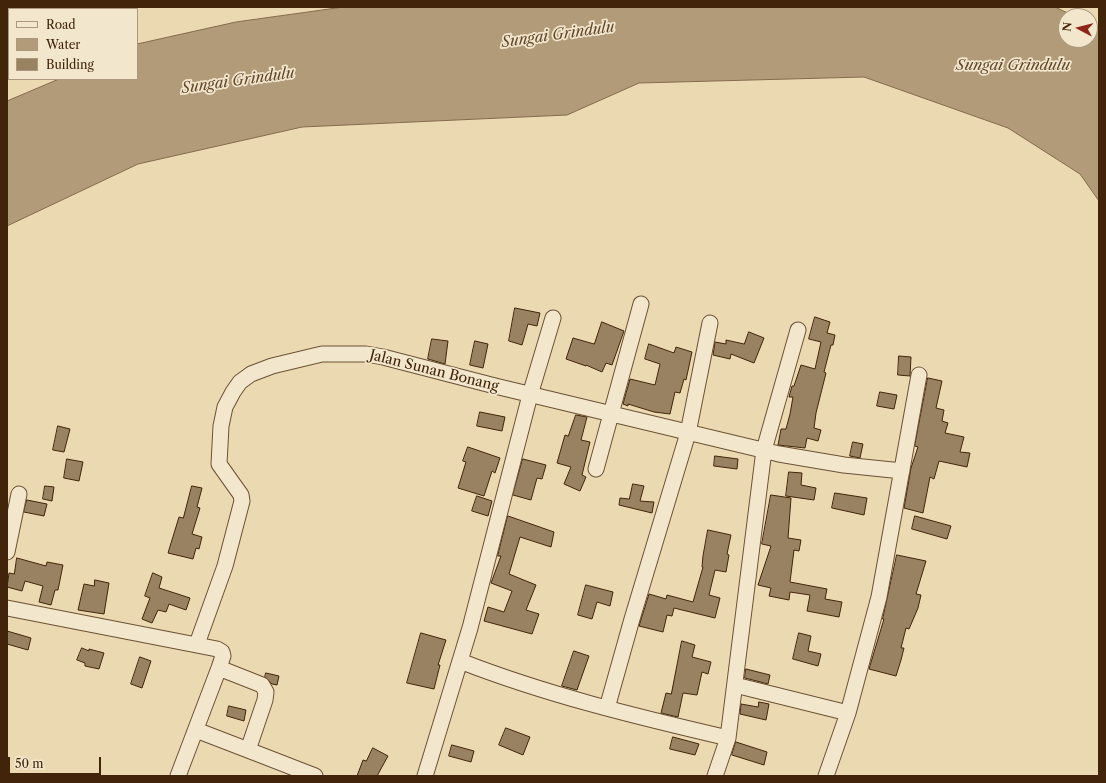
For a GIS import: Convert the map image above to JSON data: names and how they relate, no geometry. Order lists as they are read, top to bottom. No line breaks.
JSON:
{"streets":{"street":["Jalan Sunan Bonang"]},"water":["Sungai Grindulu"],"legend":["Road","Water","Building"],"scale_bar":"50 m","north":"left"}
